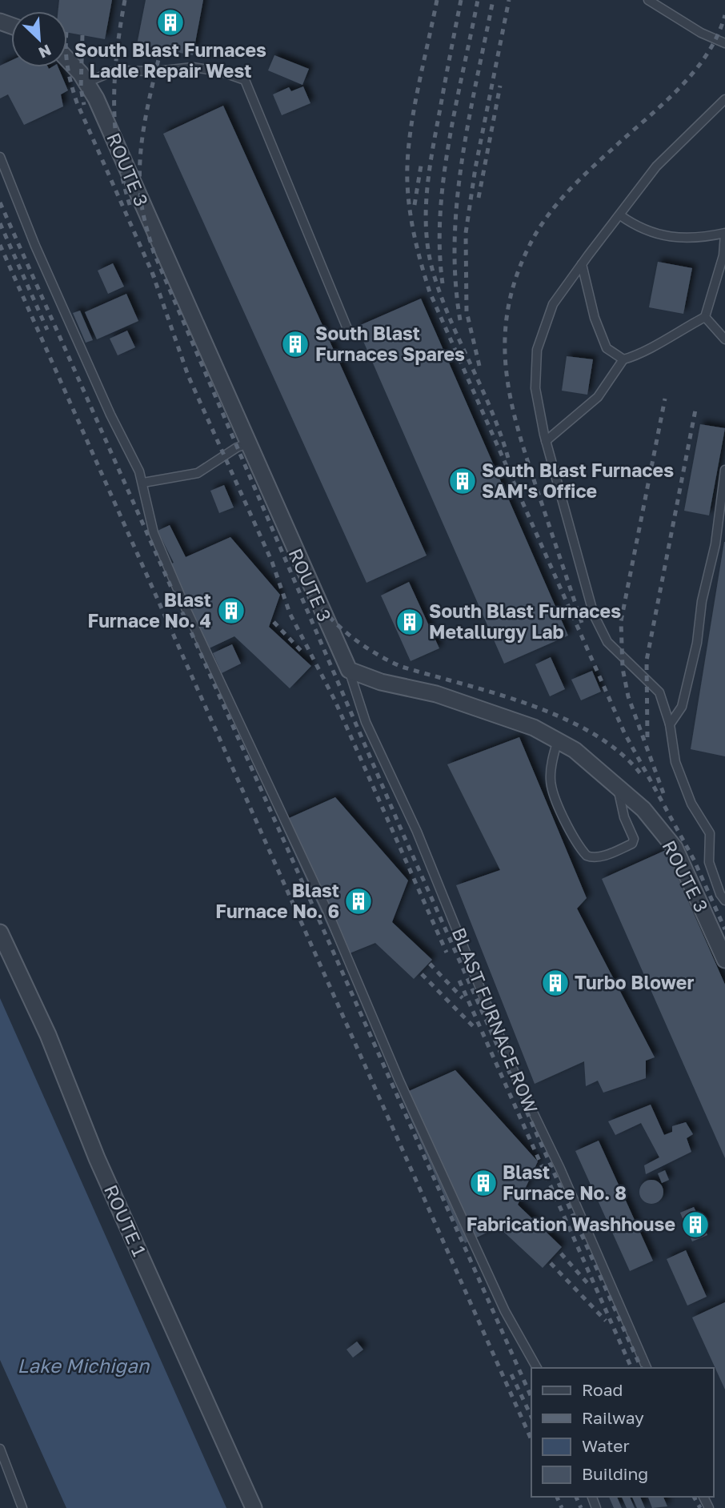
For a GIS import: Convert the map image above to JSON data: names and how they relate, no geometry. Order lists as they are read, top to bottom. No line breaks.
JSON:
{"streets":{"street":["ROUTE 3","ROUTE 1"],"lane":["BLAST FURNACE ROW"]},"crossings":[["ROUTE 3","BLAST FURNACE ROW"]],"water":["Lake Michigan"],"places":{"building":["South Blast Furnaces Ladle Repair West","South Blast Furnaces Spares","South Blast Furnaces SAM's Office","Blast Furnace No. 4","South Blast Furnaces Metallurgy Lab","Blast Furnace No. 6","Turbo Blower","Blast Furnace No. 8","Fabrication Washhouse"]},"legend":["Road","Railway","Water","Building"],"north":"bottom right"}
